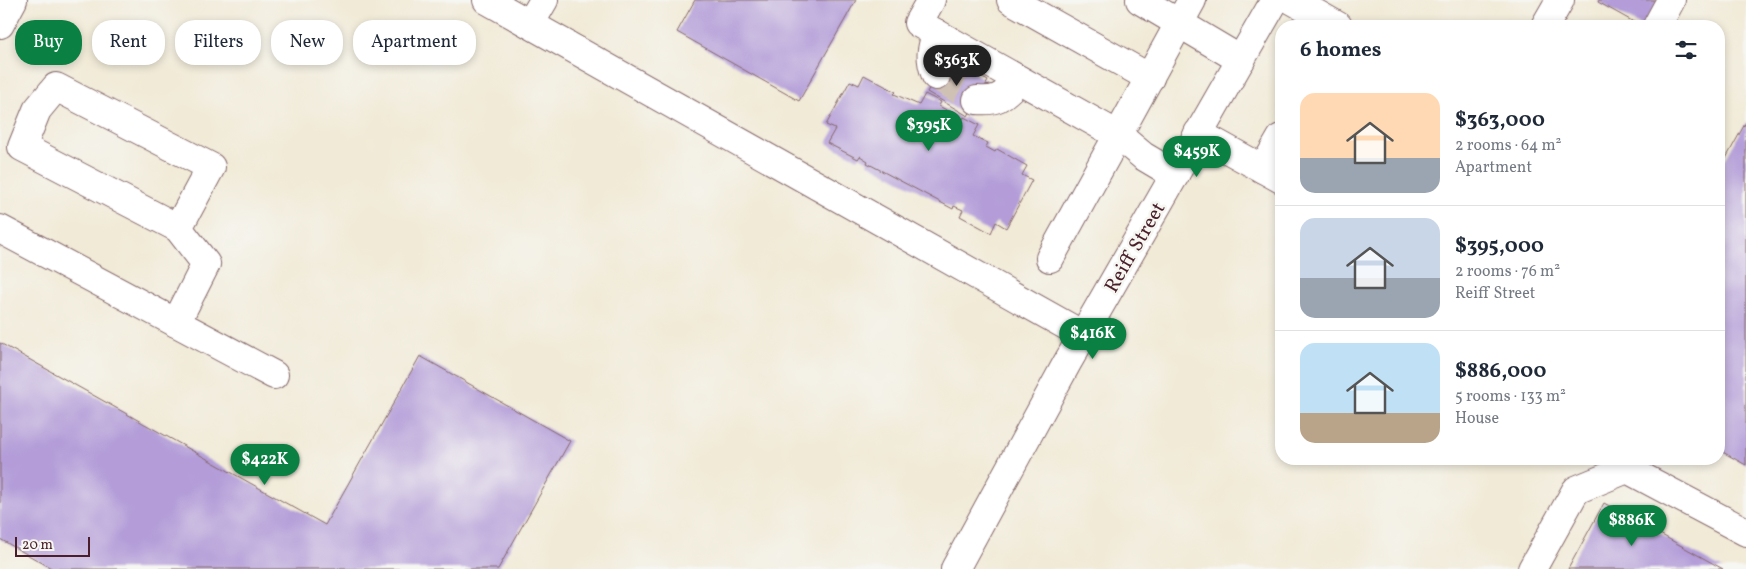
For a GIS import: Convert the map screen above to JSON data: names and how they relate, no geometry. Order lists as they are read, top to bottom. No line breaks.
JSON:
{"streets":{"street":["Reiff Street"]},"scale_bar":"20 m","page":{"chip":["Buy","Rent","Filters","New","Apartment"],"heading":"6 homes","price":["$363K","$395K","$459K","$416K","$422K","$886K"],"list":[{"name":"$363,000","note":"2 rooms · 64 m² · Apartment"},{"name":"$395,000","note":"2 rooms · 76 m² · Reiff Street"},{"name":"$886,000","note":"5 rooms · 133 m² · House"}],"scale":"20 m"}}
